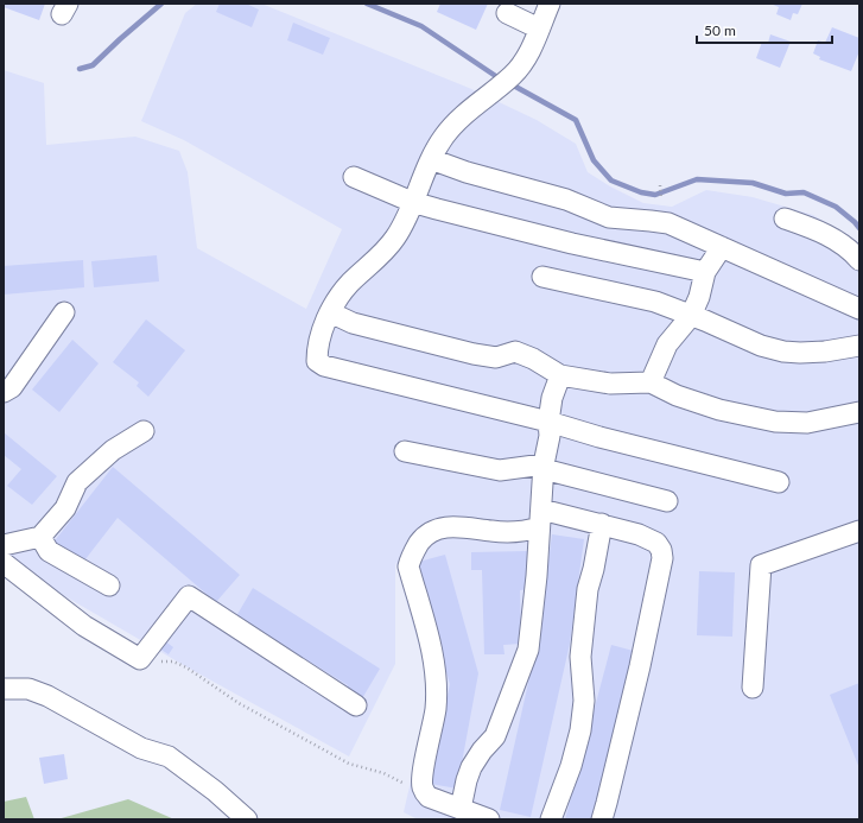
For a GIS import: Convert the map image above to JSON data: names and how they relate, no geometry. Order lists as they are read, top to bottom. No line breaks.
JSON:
{"scale_bar":"50 m"}
